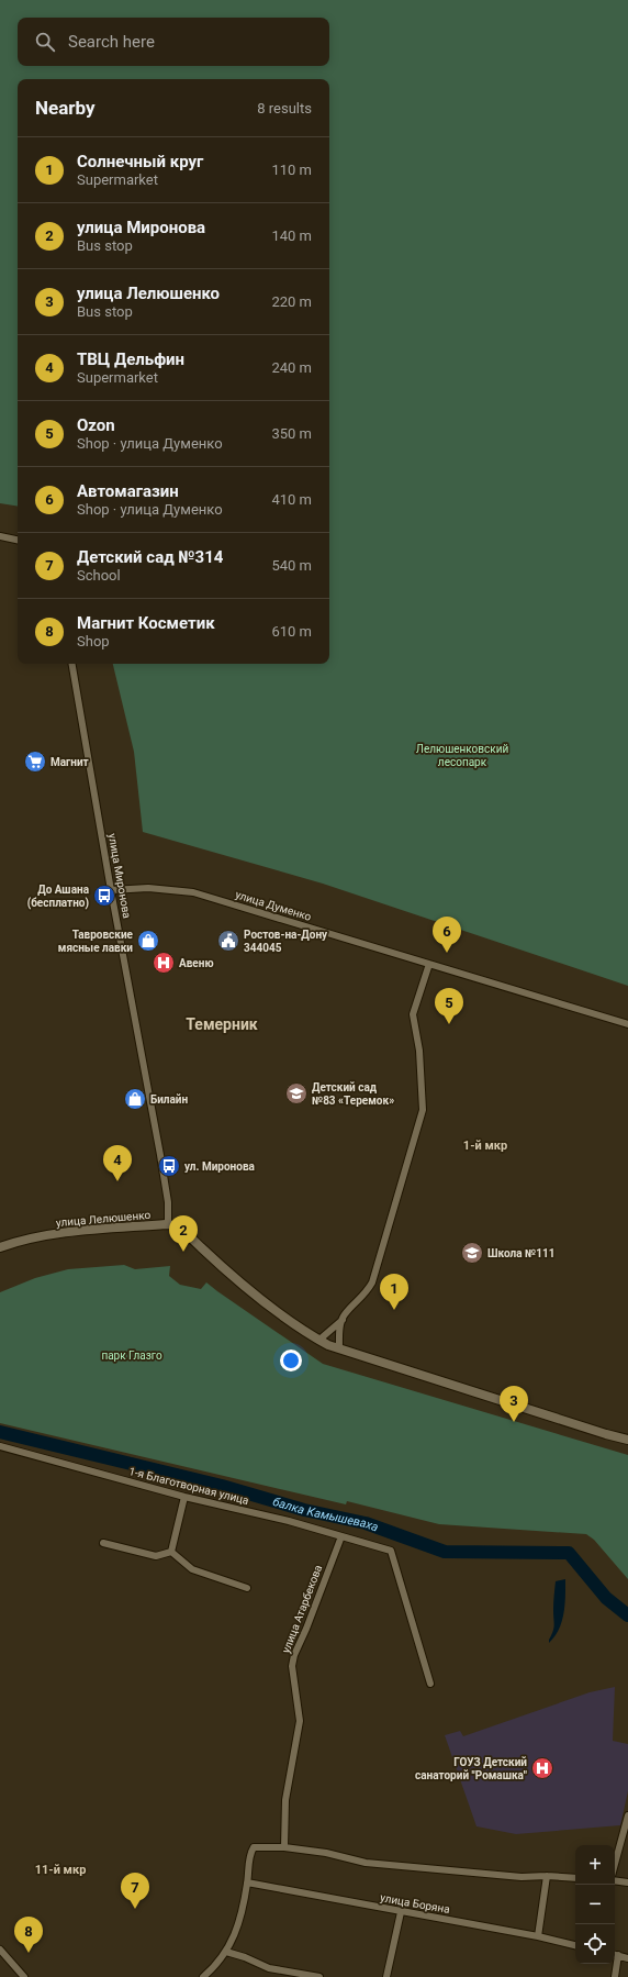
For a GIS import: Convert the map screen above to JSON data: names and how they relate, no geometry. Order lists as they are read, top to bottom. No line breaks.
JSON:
{"streets":{"street":["улица Миронова","улица Думенко","улица Лелюшенко","1-я Благотворная улица","улица Атарбекова","улица Боряна"]},"crossings":[["улица Миронова","улица Думенко"],["улица Миронова","улица Лелюшенко"],["1-я Благотворная улица","улица Атарбекова"]],"districts":["Темерник","1-й мкр","11-й мкр"],"water":["балка Камышеваха"],"parks":["Лелюшенковский лесопарк","парк Глазго"],"places":{"supermarket":["Магнит"],"bus stop":["До Ашана (бесплатно)","ул. Миронова"],"shop":["Тавровские мясные лавки","Билайн"],"public building":["Ростов-на-Дону 344045"],"hospital":["Авеню","ГОУЗ Детский санаторий \"Ромашка\""],"school or university":["Детский сад №83 «Теремок»","Школа №111"]},"page":{"search":"Search here","heading":["Nearby","8 results"],"list":[{"mark":"1","name":"Солнечный круг","note":"Supermarket","value":"110 m"},{"mark":"2","name":"улица Миронова","note":"Bus stop","value":"140 m"},{"mark":"3","name":"улица Лелюшенко","note":"Bus stop","value":"220 m"},{"mark":"4","name":"ТВЦ Дельфин","note":"Supermarket","value":"240 m"},{"mark":"5","name":"Ozon","note":"Shop · улица Думенко","value":"350 m"},{"mark":"6","name":"Автомагазин","note":"Shop · улица Думенко","value":"410 m"},{"mark":"7","name":"Детский сад №314","note":"School","value":"540 m"},{"mark":"8","name":"Магнит Косметик","note":"Shop","value":"610 m"}],"pins":["6","5","4","2","1","3","7","8"],"map_buttons":["+","−"]}}
